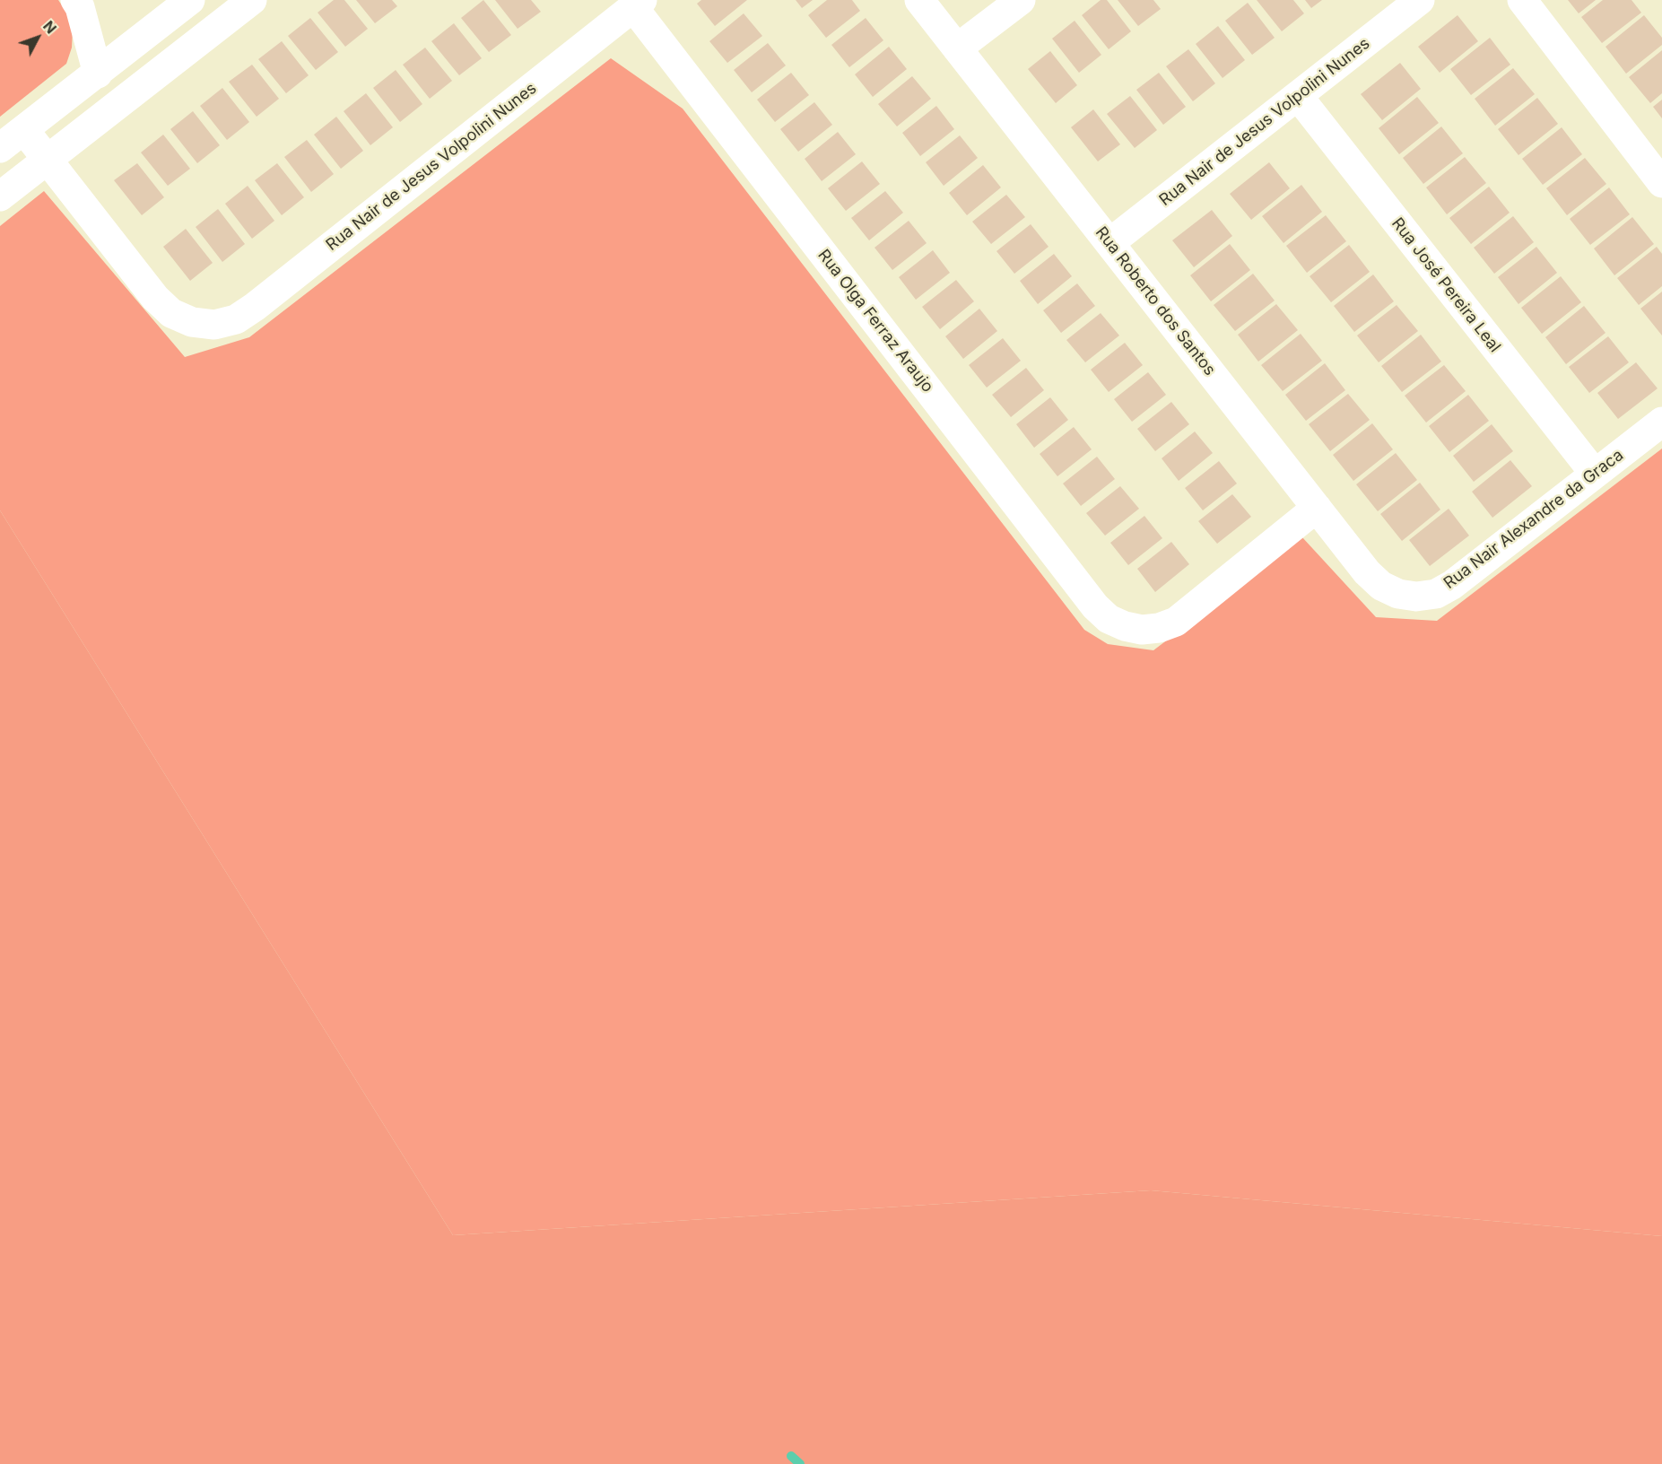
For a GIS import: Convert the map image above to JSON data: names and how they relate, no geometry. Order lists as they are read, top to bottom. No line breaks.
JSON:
{"streets":{"street":["Rua Nair de Jesus Volpolini Nunes","Rua José Pereira Leal","Rua Roberto dos Santos","Rua Olga Ferraz Araujo","Rua Nair Alexandre da Graca"]},"crossings":[["Rua Nair de Jesus Volpolini Nunes","Rua José Pereira Leal"],["Rua Nair de Jesus Volpolini Nunes","Rua Roberto dos Santos"],["Rua Nair de Jesus Volpolini Nunes","Rua Olga Ferraz Araujo"],["Rua José Pereira Leal","Rua Nair Alexandre da Graca"],["Rua Roberto dos Santos","Rua Olga Ferraz Araujo"],["Rua Roberto dos Santos","Rua Nair Alexandre da Graca"]],"north":"top right"}
